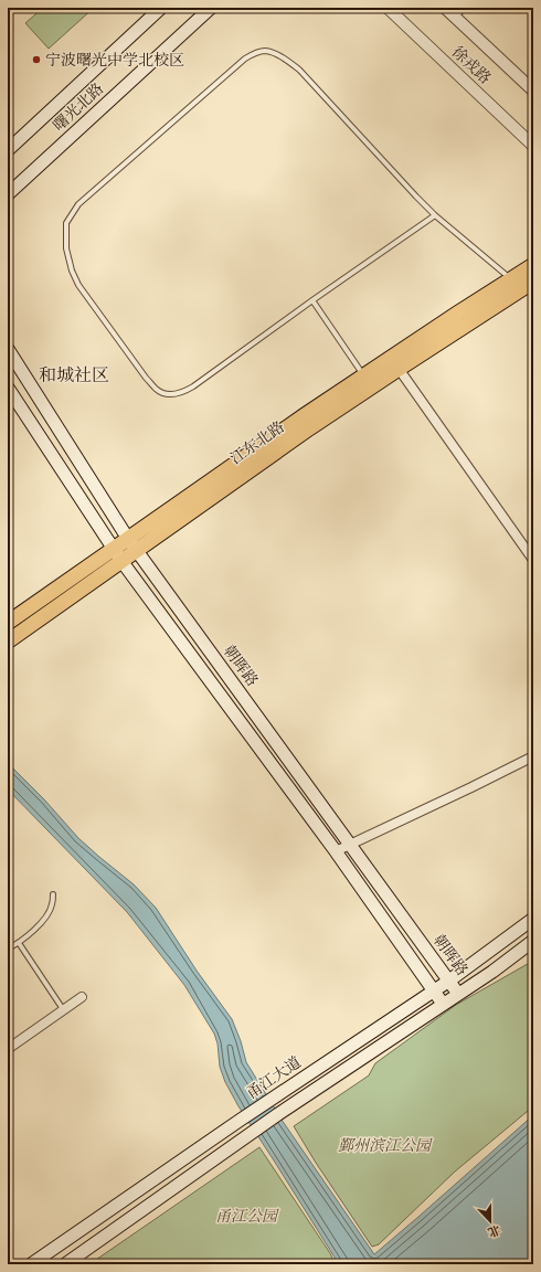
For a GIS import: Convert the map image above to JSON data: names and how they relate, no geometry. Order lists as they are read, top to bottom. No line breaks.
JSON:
{"streets":{"main road":["曙光北路","江东北路","朝晖路","甬江大道"],"street":["徐戎路"]},"crossings":[["江东北路","朝晖路"],["朝晖路","甬江大道"]],"districts":["和城社区"],"parks":["鄞州滨江公园","甬江公园"],"places":["宁波曙光中学北校区"],"north":"bottom"}
